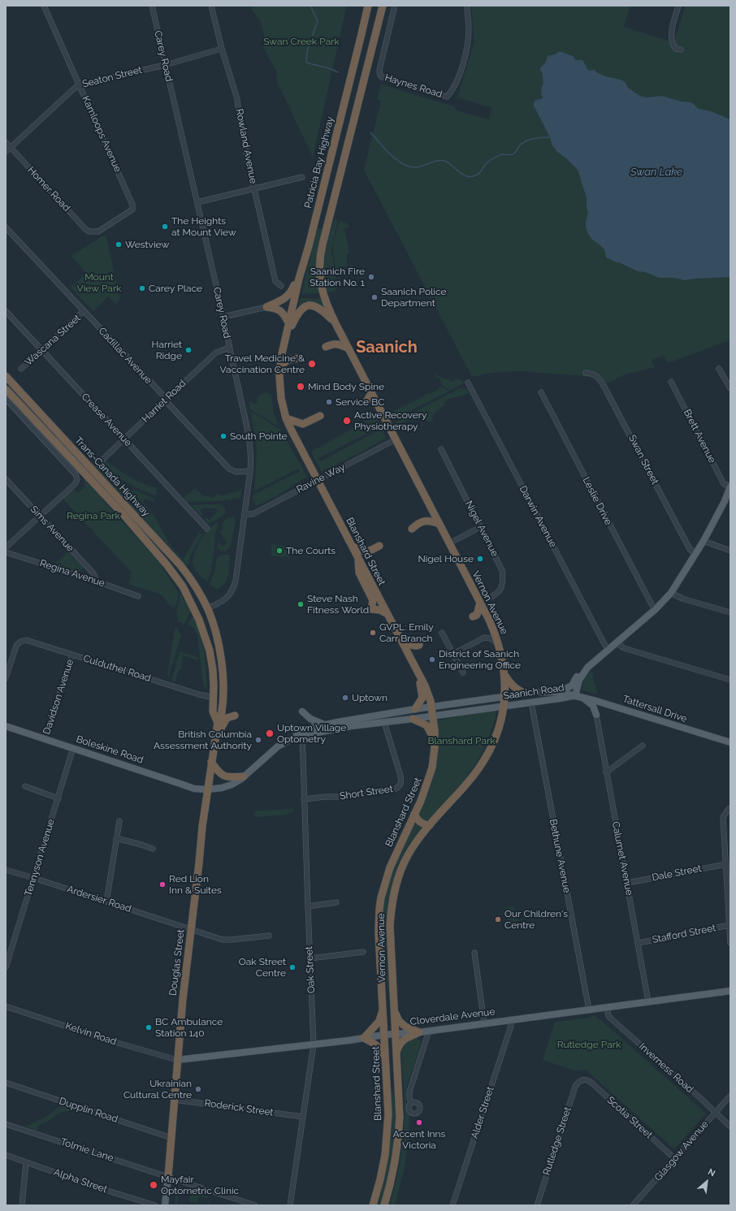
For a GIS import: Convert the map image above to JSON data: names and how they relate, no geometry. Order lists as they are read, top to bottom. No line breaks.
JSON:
{"streets":{"highway":["Patricia Bay Highway","Trans-Canada Highway","Blanshard Street","Vernon Avenue","Douglas Street"],"main road":["Saanich Road","Tattersall Drive","Boleskine Road","Cloverdale Avenue"],"street":["Carey Road","Seaton Street","Haynes Road","Kamloops Avenue","Rowland Avenue","Homer Road","Wascana Street","Cadillac Avenue","Harriet Road","Crease Avenue","Brett Avenue","Swan Street","Ravine Way","Leslie Drive","Darwin Avenue","Sims Avenue","Nigel Avenue","Regina Avenue","Culduthel Road","Davidson Avenue","Short Street","Bethune Avenue","Tennyson Avenue","Calumet Avenue","Dale Street","Ardersier Road","Stafford Street","Oak Street","Kelvin Road","Inverness Road","Roderick Street","Dupplin Road","Alder Street","Scotia Street","Rutledge Street","Tolmie Lane","Glasgow Avenue","Alpha Street"]},"crossings":[["Carey Road","Seaton Street"],["Carey Road","Cadillac Avenue"],["Carey Road","Harriet Road"],["Carey Road","Ravine Way"],["Carey Road","Douglas Street"],["Seaton Street","Kamloops Avenue"],["Seaton Street","Rowland Avenue"],["Seaton Street","Homer Road"],["Kamloops Avenue","Homer Road"],["Patricia Bay Highway","Blanshard Street"],["Wascana Street","Cadillac Avenue"],["Wascana Street","Crease Avenue"],["Cadillac Avenue","Harriet Road"],["Harriet Road","Crease Avenue"],["Brett Avenue","Saanich Road"],["Swan Street","Saanich Road"],["Trans-Canada Highway","Douglas Street"],["Ravine Way","Blanshard Street"],["Ravine Way","Vernon Avenue"],["Leslie Drive","Saanich Road"],["Darwin Avenue","Saanich Road"],["Sims Avenue","Regina Avenue"],["Nigel Avenue","Vernon Avenue"],["Blanshard Street","Saanich Road"],["Blanshard Street","Cloverdale Avenue"],["Vernon Avenue","Saanich Road"],["Vernon Avenue","Cloverdale Avenue"],["Culduthel Road","Davidson Avenue"],["Culduthel Road","Douglas Street"],["Saanich Road","Tattersall Drive"],["Saanich Road","Boleskine Road"],["Saanich Road","Short Street"],["Saanich Road","Bethune Avenue"],["Saanich Road","Douglas Street"],["Saanich Road","Oak Street"],["Davidson Avenue","Boleskine Road"],["Boleskine Road","Tennyson Avenue"],["Boleskine Road","Douglas Street"],["Short Street","Oak Street"],["Bethune Avenue","Cloverdale Avenue"],["Tennyson Avenue","Ardersier Road"],["Calumet Avenue","Dale Street"],["Calumet Avenue","Stafford Street"],["Calumet Avenue","Cloverdale Avenue"],["Ardersier Road","Douglas Street"],["Douglas Street","Cloverdale Avenue"],["Douglas Street","Kelvin Road"],["Douglas Street","Roderick Street"],["Douglas Street","Dupplin Road"],["Douglas Street","Tolmie Lane"],["Oak Street","Cloverdale Avenue"],["Oak Street","Roderick Street"],["Cloverdale Avenue","Kelvin Road"],["Cloverdale Avenue","Inverness Road"],["Cloverdale Avenue","Alder Street"],["Inverness Road","Glasgow Avenue"],["Scotia Street","Rutledge Street"],["Scotia Street","Glasgow Avenue"]],"districts":["Saanich"],"water":["Swan Lake"],"parks":["Swan Creek Park","Mount View Park","Regina Park","Blanshard Park","Rutledge Park"],"places":["The Heights at Mount View","Westview","Saanich Fire Station No. 1","Carey Place","Saanich Police Department","Harriet Ridge","Travel Medicine & Vaccination Centre","Mind Body Spine","Service BC","Active Recovery Physiotherapy","South Pointe","The Courts","Nigel House","Steve Nash Fitness World","GVPL: Emily Carr Branch","District of Saanich Engineering Office","Uptown","Uptown Village Optometry","British Columbia Assessment Authority","Red Lion Inn & Suites","Our Children's Centre","Oak Street Centre","BC Ambulance Station 140","Ukrainian Cultural Centre","Accent Inns Victoria","Mayfair Optometric Clinic"],"north":"top right"}
